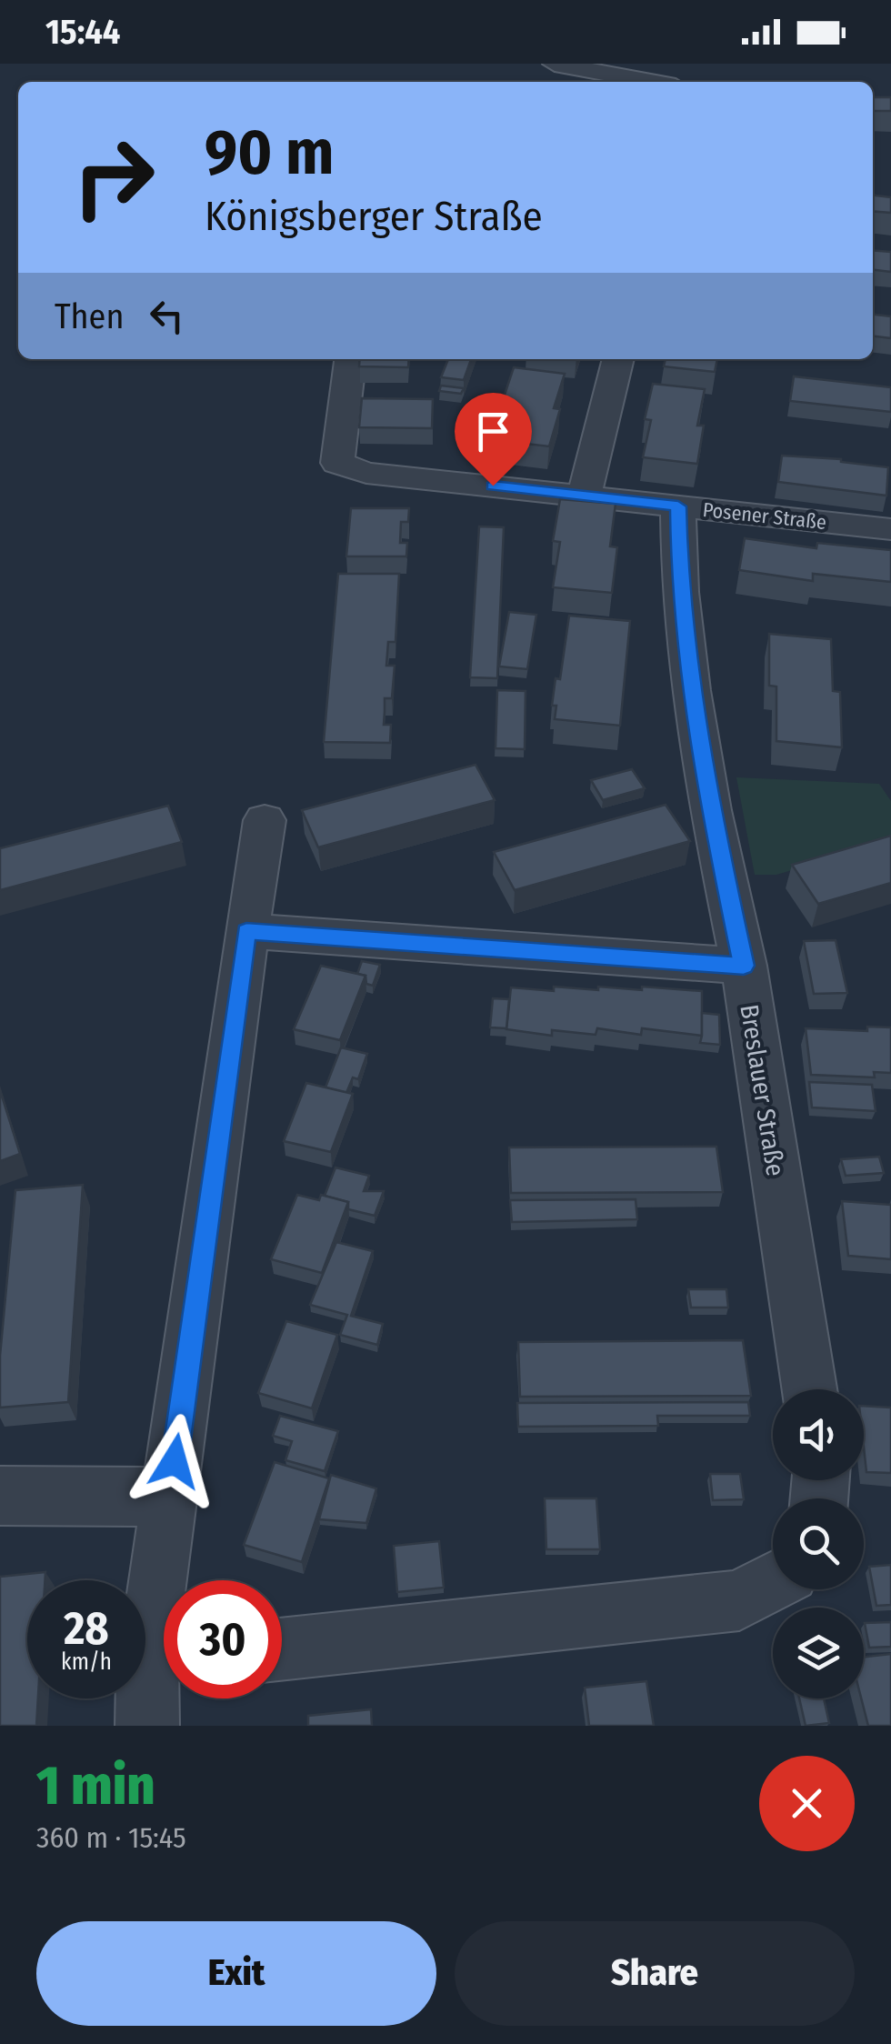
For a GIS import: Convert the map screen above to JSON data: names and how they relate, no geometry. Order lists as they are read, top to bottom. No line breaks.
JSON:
{"streets":{"street":["Posener Straße","Breslauer Straße"]},"crossings":[["Posener Straße","Breslauer Straße"]],"page":{"status":"15:44","turn":["90 m","Königsberger Straße"],"then":"Then","speed":"28 km/h","limit":"30","heading":["1 min","360 m · 15:45"],"buttons":["Exit","Share"]}}
